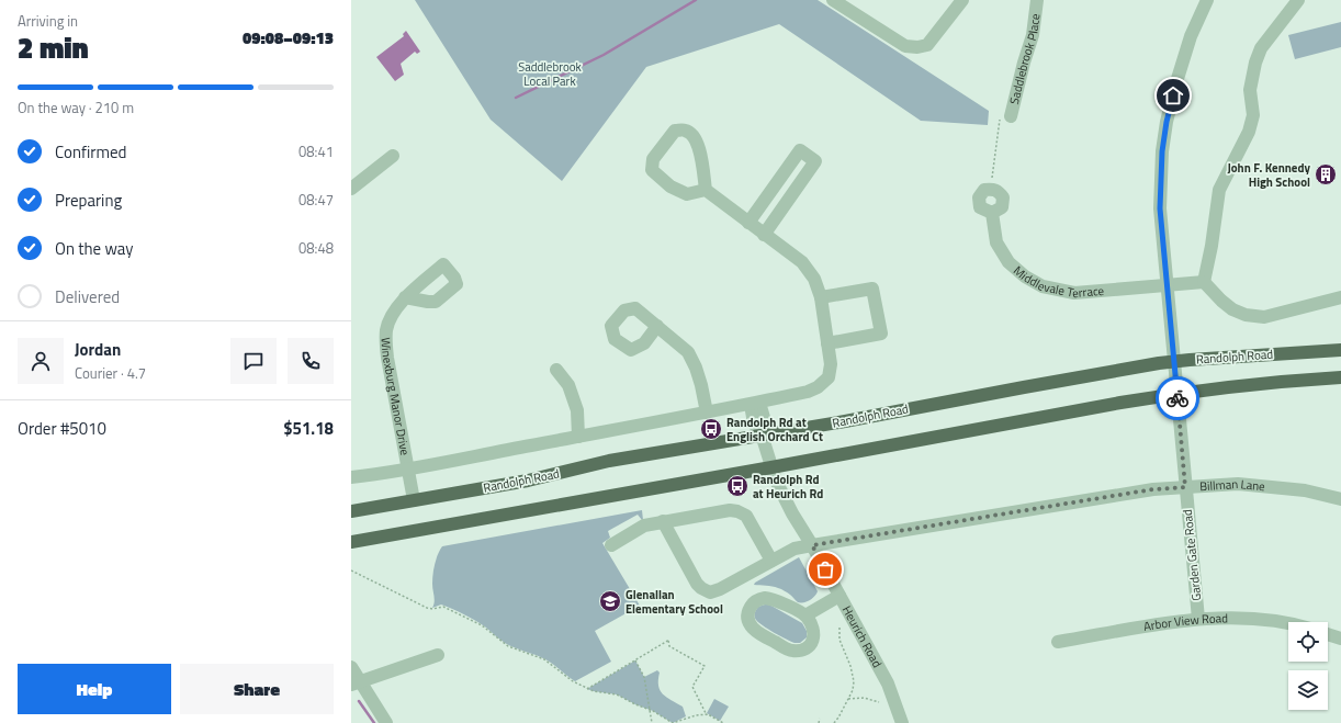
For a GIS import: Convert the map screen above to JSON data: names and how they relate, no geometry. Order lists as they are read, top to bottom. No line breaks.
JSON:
{"streets":{"main road":["Randolph Road"],"street":["Saddlebrook Place","Middlevale Terrace","Winexburg Manor Drive","Billman Lane","Garden Gate Road","Arbor View Road","Heurich Road"]},"crossings":[["Middlevale Terrace","Garden Gate Road"],["Randolph Road","Winexburg Manor Drive"],["Randolph Road","Garden Gate Road"],["Randolph Road","Heurich Road"],["Billman Lane","Garden Gate Road"],["Billman Lane","Heurich Road"],["Garden Gate Road","Arbor View Road"]],"parks":["Saddlebrook Local Park"],"places":{"building":["John F. Kennedy High School"],"bus stop":["Randolph Rd at English Orchard Ct","Randolph Rd at Heurich Rd"],"school or university":["Glenallan Elementary School"]},"page":{"heading":["2 min","Arriving in","09:08–09:13"],"panel":["Jordan","Courier · 4.7","Order #5010","$51.18"],"bar":"On the way · 210 m","list":[["Confirmed","08:41"],["Preparing","08:47"],["On the way","08:48"],"Delivered"],"buttons":["Help","Share"]}}
